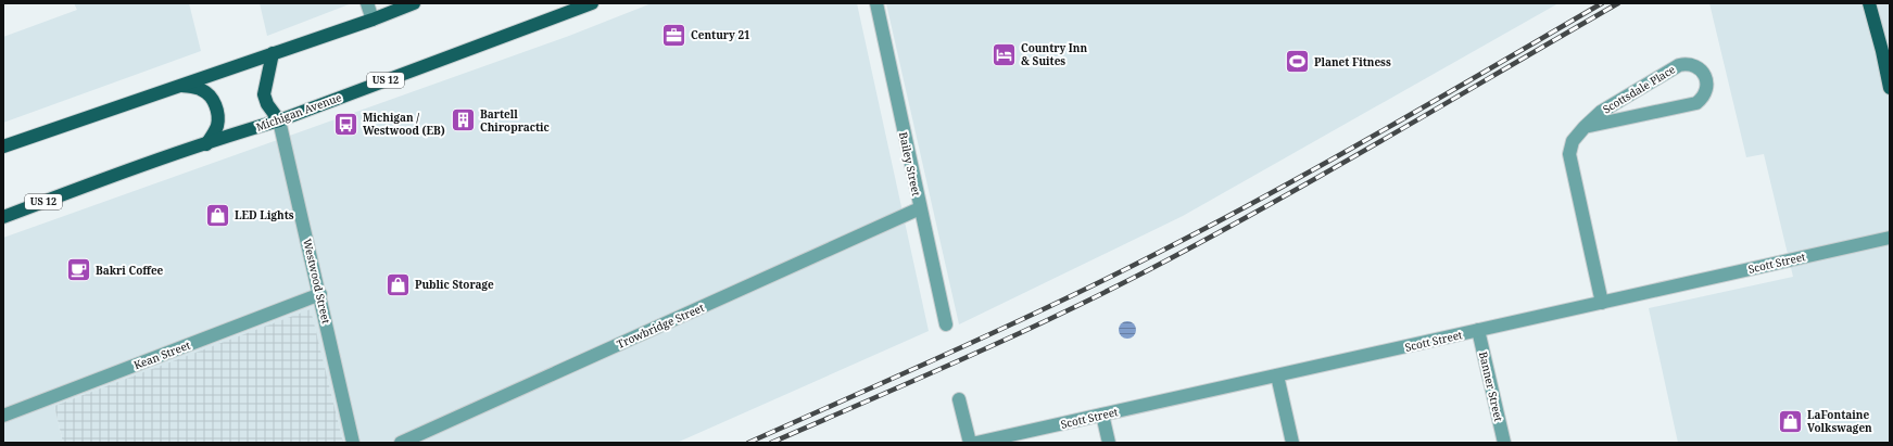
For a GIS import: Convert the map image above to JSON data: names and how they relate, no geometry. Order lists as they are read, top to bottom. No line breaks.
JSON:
{"streets":{"main road":["US 12","Michigan Avenue"],"street":["Scottsdale Place","Bailey Street","Scott Street","Westwood Street","Trowbridge Street","Kean Street","Banner Street"]},"crossings":[["Scottsdale Place","Scott Street"],["Michigan Avenue","Westwood Street"],["Bailey Street","Trowbridge Street"],["Scott Street","Banner Street"],["Westwood Street","Kean Street"]],"places":{"office":["Century 21"],"hotel":["Country Inn & Suites"],"sports":["Planet Fitness"],"building":["Bartell Chiropractic"],"bus stop":["Michigan / Westwood (EB)"],"shop":["LED Lights","Public Storage","LaFontaine Volkswagen"],"cafe":["Bakri Coffee"]}}
